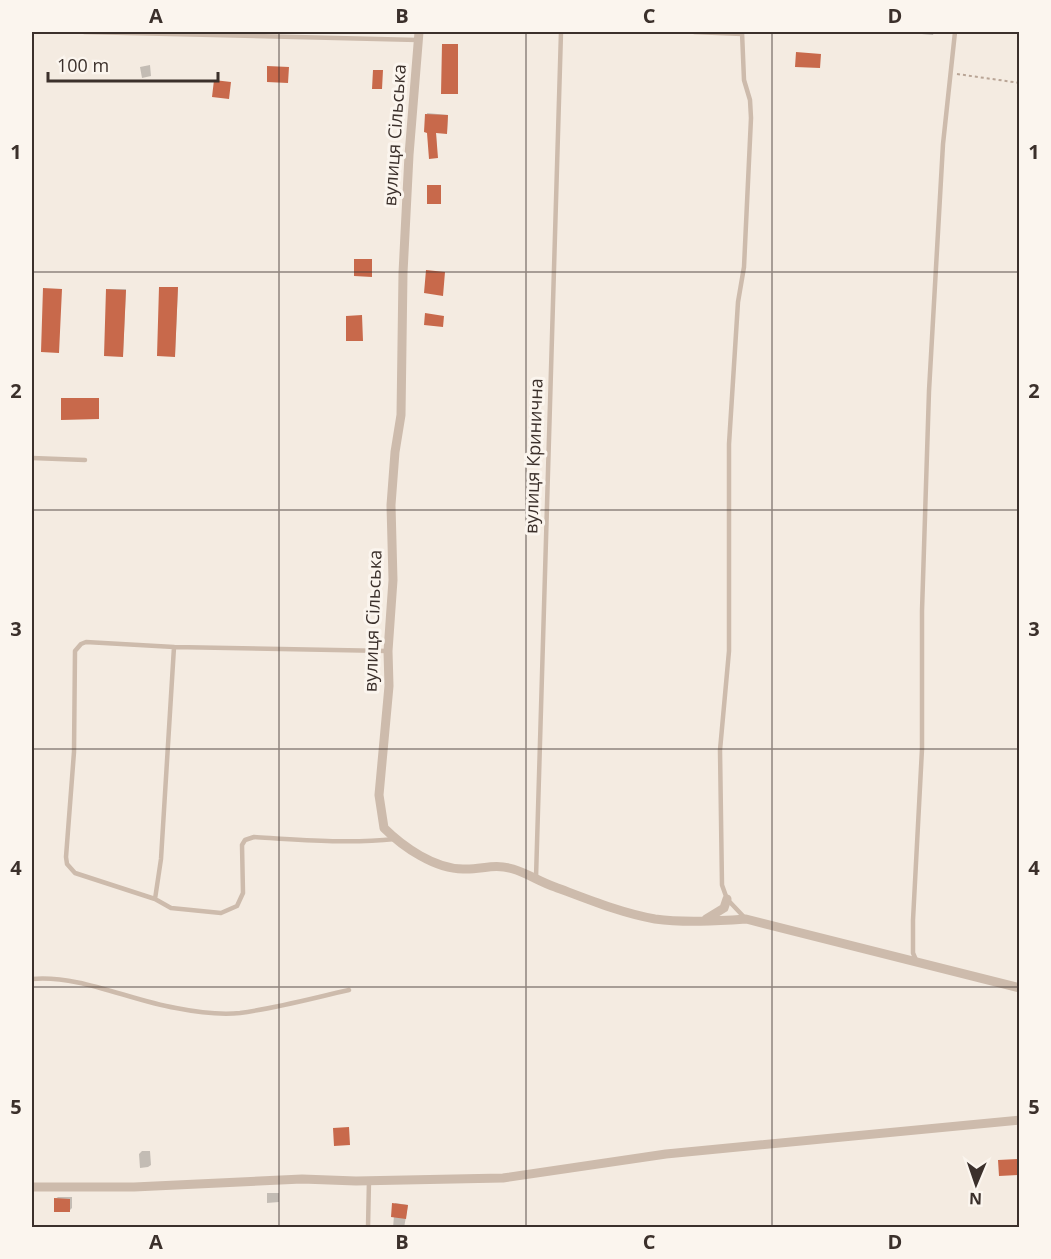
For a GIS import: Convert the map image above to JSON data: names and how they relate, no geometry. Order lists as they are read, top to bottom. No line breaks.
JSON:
{"streets":{"street":["вулиця Сільська"],"lane":["вулиця Кринична"]},"crossings":[["вулиця Сільська","вулиця Кринична"]],"scale_bar":"100 m","north":"bottom","grid":{"columns":["A","B","C","D"],"rows":["1","2","3","4","5"]}}
